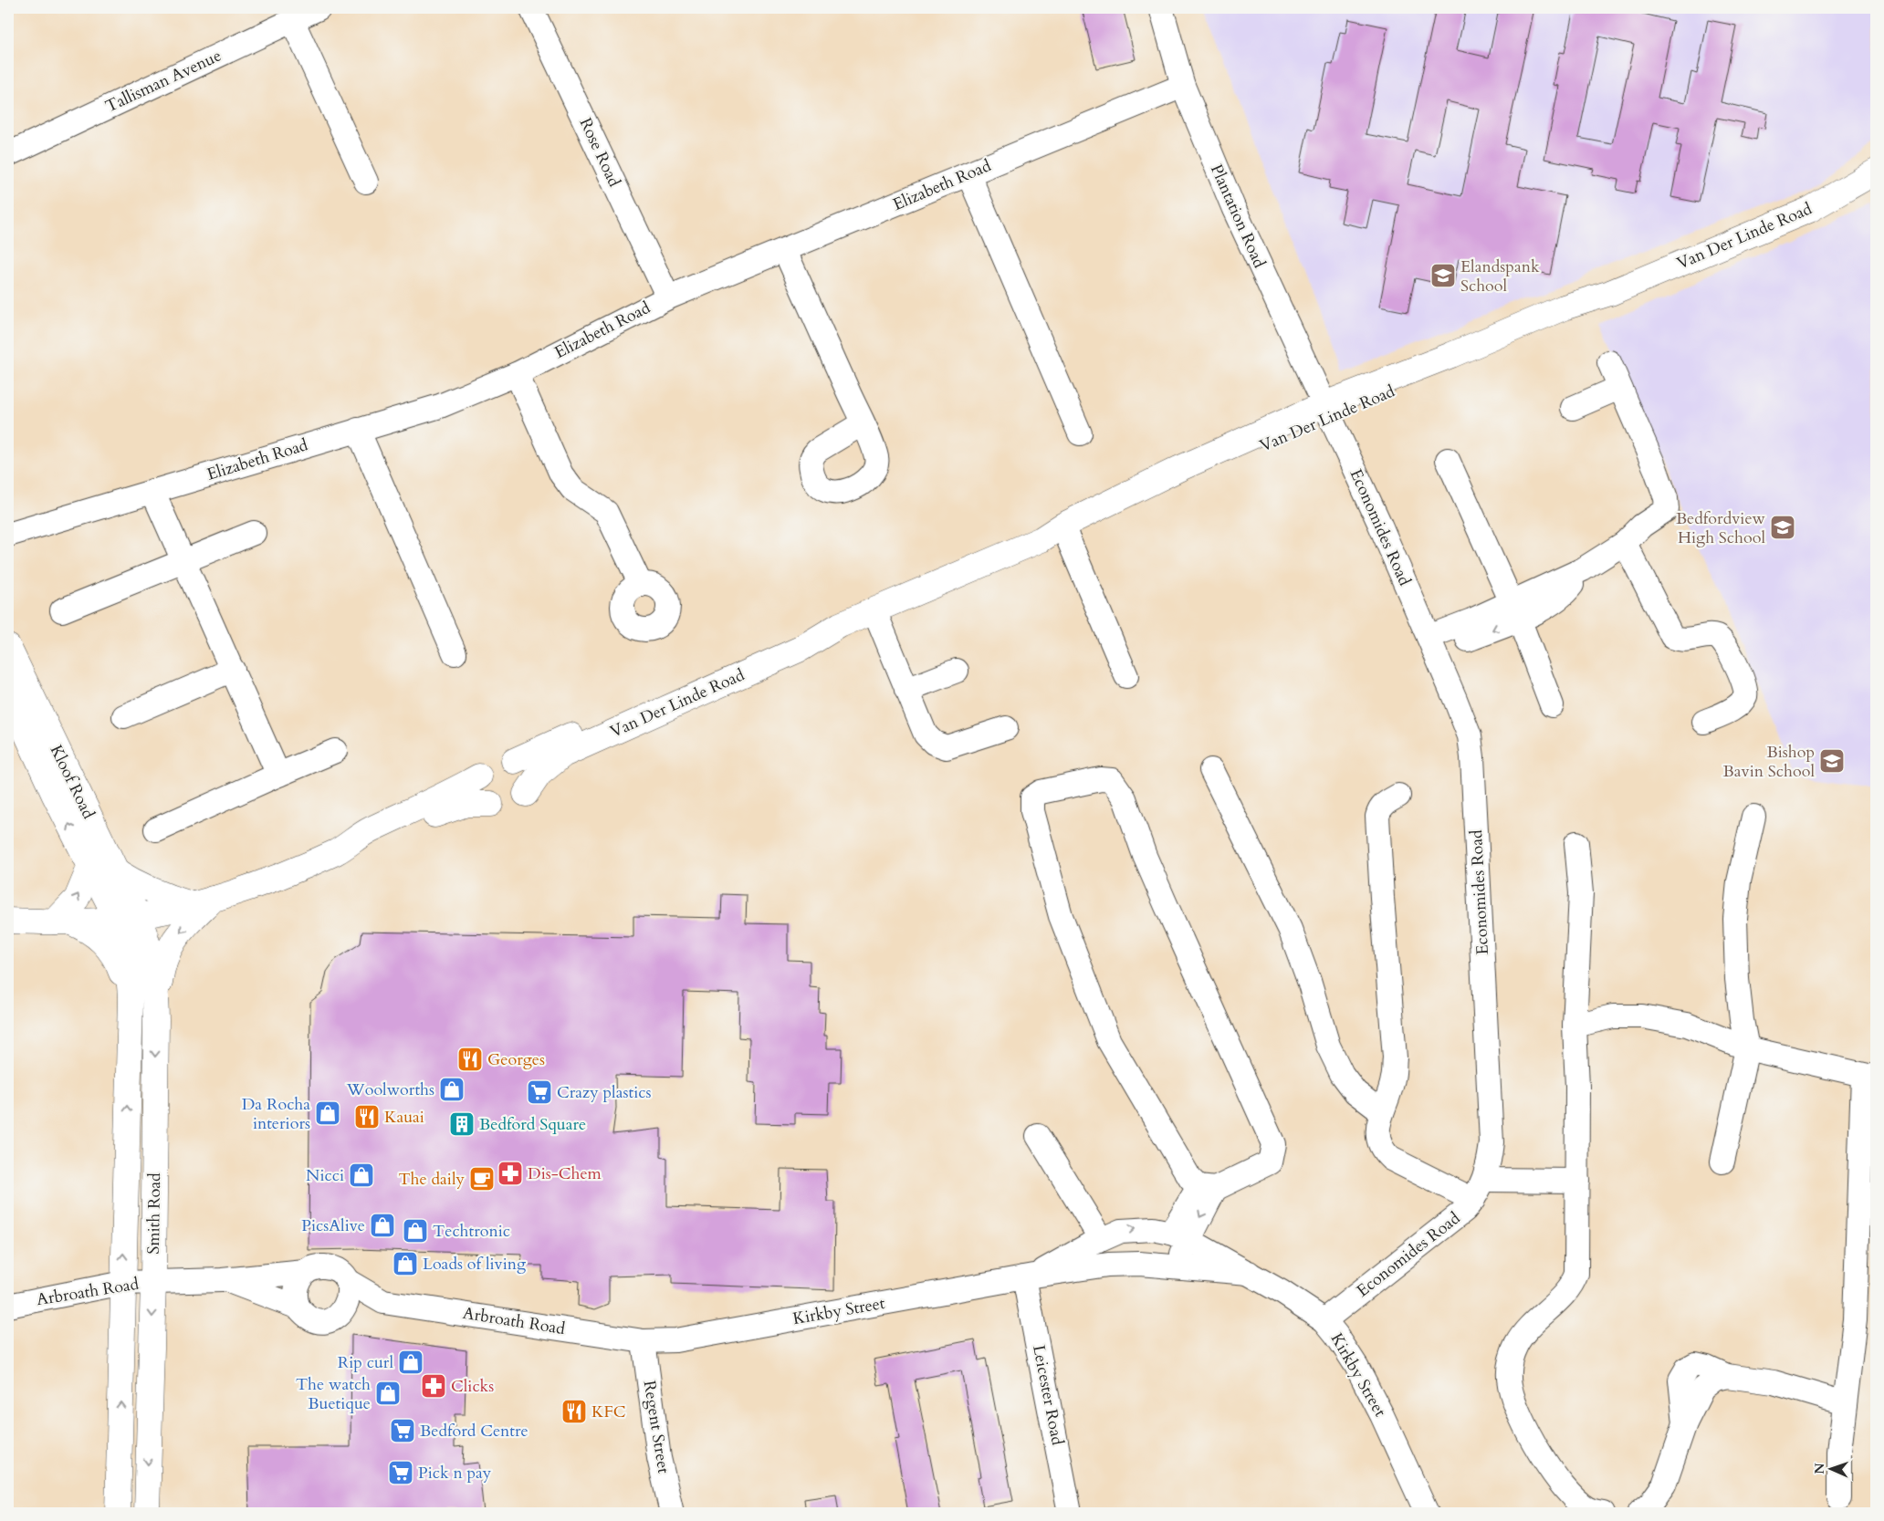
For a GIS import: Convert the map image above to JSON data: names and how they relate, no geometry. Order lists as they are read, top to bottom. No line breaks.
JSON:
{"streets":{"main road":["Van Der Linde Road","Kloof Road","Smith Road"],"street":["Tallisman Avenue","Rose Road","Elizabeth Road","Plantation Road","Economides Road","Arbroath Road","Kirkby Street","Leicester Road","Regent Street"]},"crossings":[["Rose Road","Elizabeth Road"],["Elizabeth Road","Plantation Road"],["Plantation Road","Van Der Linde Road"],["Plantation Road","Economides Road"],["Van Der Linde Road","Economides Road"],["Economides Road","Kirkby Street"],["Kloof Road","Smith Road"],["Smith Road","Arbroath Road"],["Arbroath Road","Kirkby Street"],["Arbroath Road","Regent Street"],["Kirkby Street","Leicester Road"],["Kirkby Street","Regent Street"]],"places":{"school or university":["Elandspank School","Bedfordview High School","Bishop Bavin School"],"restaurant":["Georges","Kauai","KFC"],"shop":["Woolworths","Da Rocha interiors","Nicci","PicsAlive","Techtronic","Loads of living","Rip curl","The watch Buetique"],"supermarket":["Crazy plastics","Bedford Centre","Pick n pay"],"building":["Bedford Square"],"pharmacy":["Dis-Chem","Clicks"],"cafe":["The daily"]},"north":"left"}
